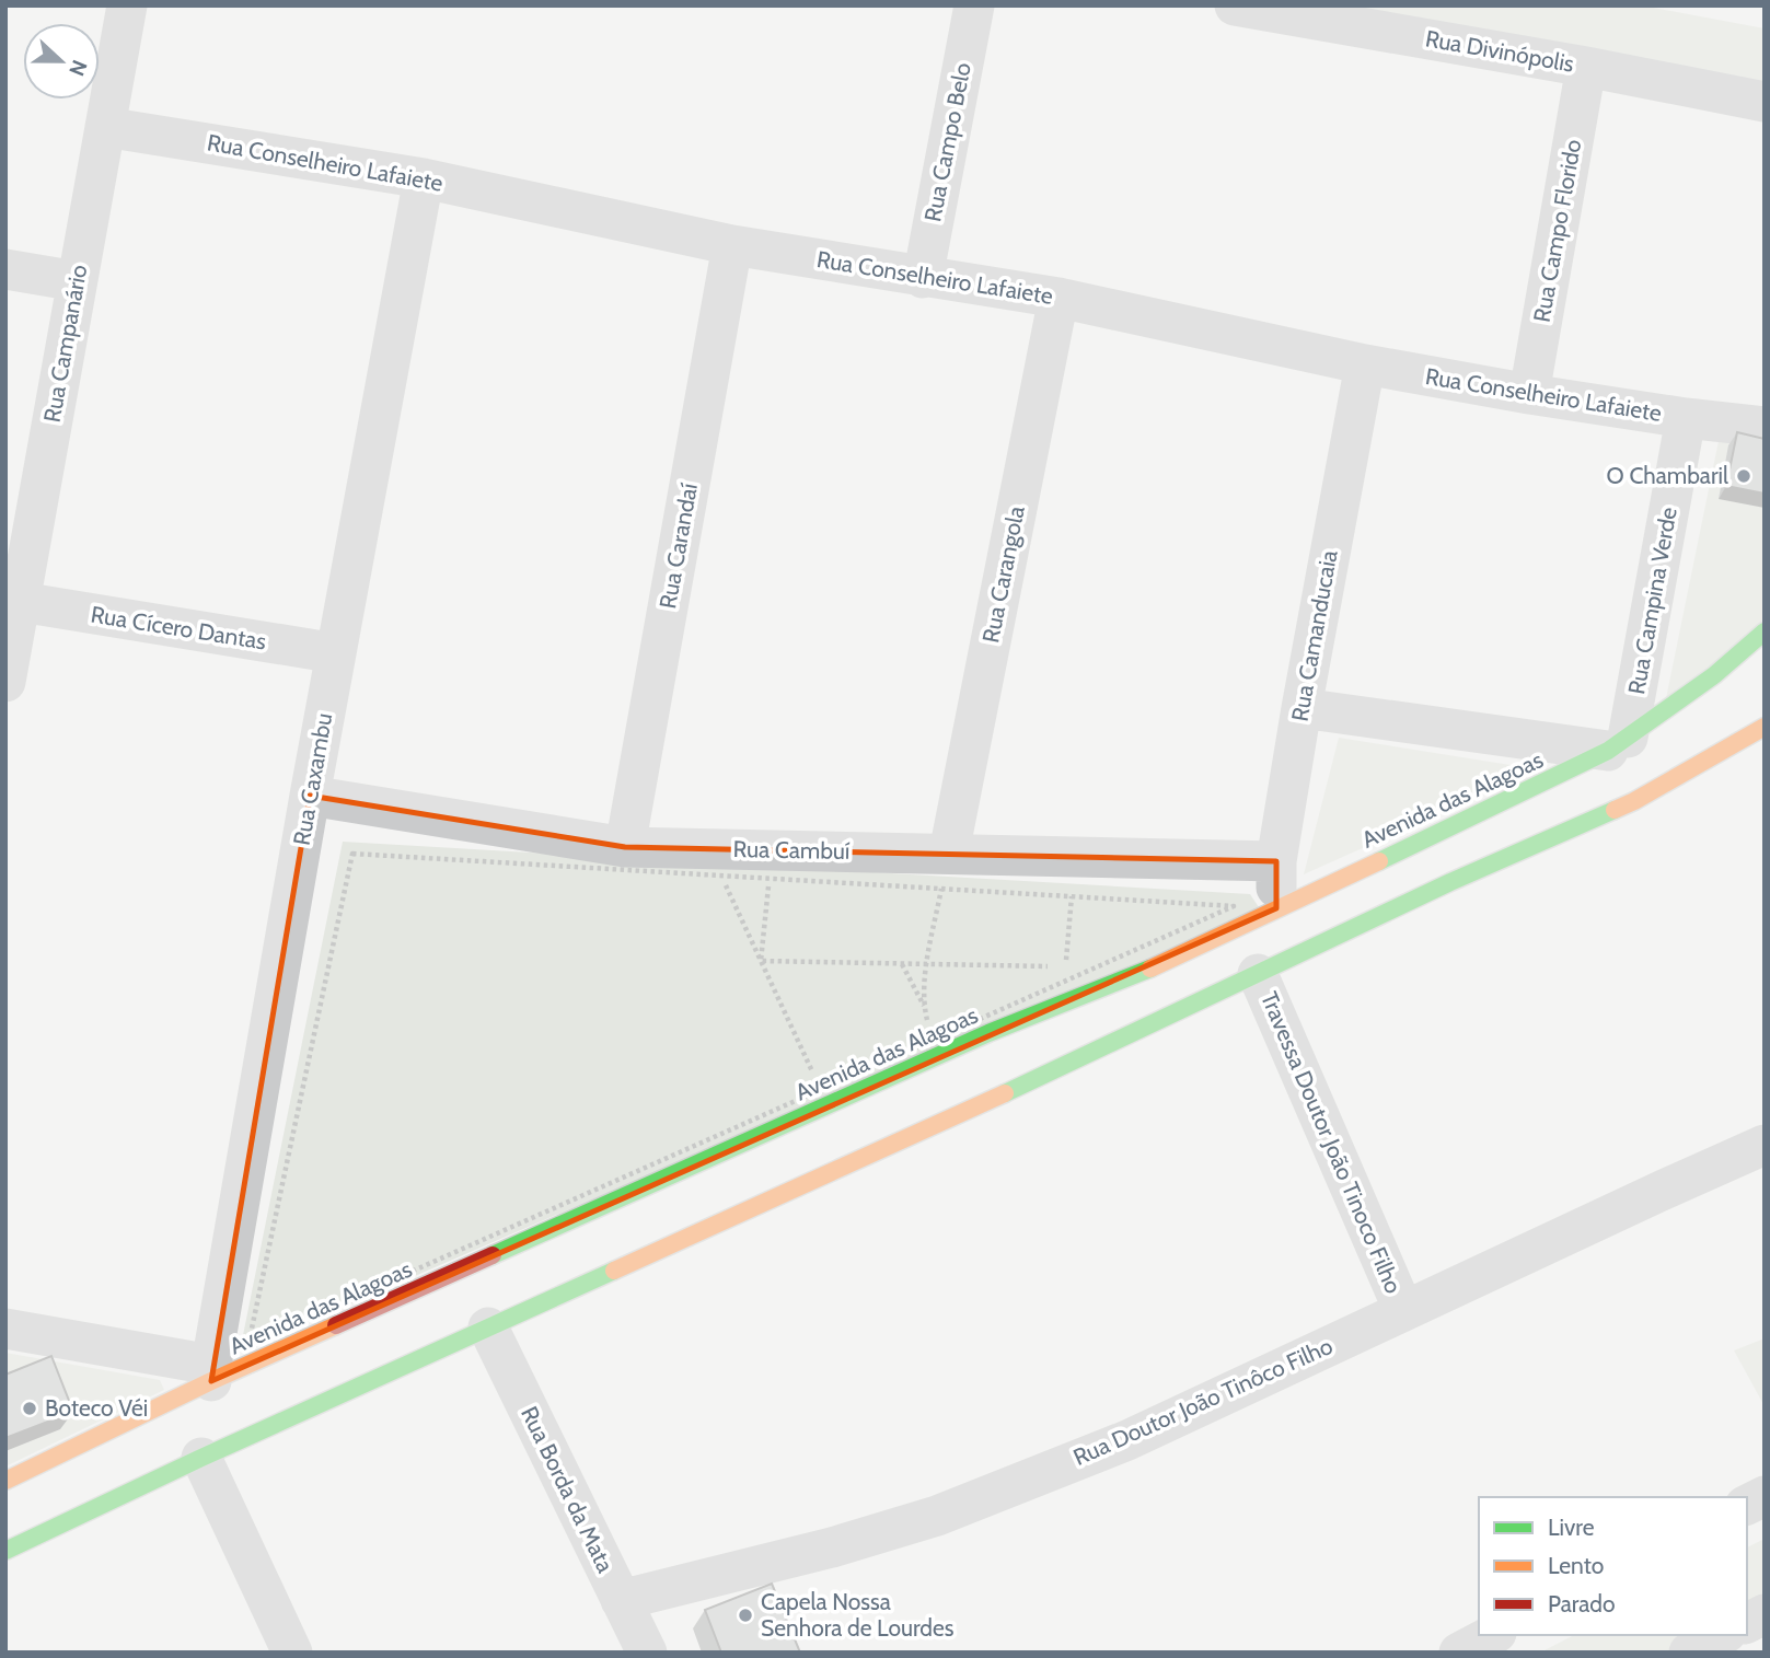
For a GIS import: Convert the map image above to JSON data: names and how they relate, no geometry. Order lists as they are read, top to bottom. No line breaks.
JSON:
{"streets":{"main road":["Avenida das Alagoas"],"street":["Rua Divinópolis","Rua Campo Belo","Rua Conselheiro Lafaiete","Rua Campo Florido","Rua Campanário","Rua Carandaí","Rua Carangola","Rua Campina Verde","Rua Cícero Dantas","Rua Camanducaia","Rua Caxambu","Rua Cambuí","Travessa Doutor João Tinoco Filho","Rua Doutor João Tinôco Filho","Rua Borda da Mata"]},"crossings":[["Rua Divinópolis","Rua Campo Florido"],["Rua Campo Belo","Rua Conselheiro Lafaiete"],["Rua Conselheiro Lafaiete","Rua Campo Florido"],["Rua Conselheiro Lafaiete","Rua Campanário"],["Rua Conselheiro Lafaiete","Rua Carandaí"],["Rua Conselheiro Lafaiete","Rua Carangola"],["Rua Conselheiro Lafaiete","Rua Campina Verde"],["Rua Conselheiro Lafaiete","Rua Camanducaia"],["Rua Conselheiro Lafaiete","Rua Caxambu"],["Rua Campanário","Rua Cícero Dantas"],["Rua Carandaí","Rua Cambuí"],["Rua Carangola","Rua Cambuí"],["Rua Campina Verde","Avenida das Alagoas"],["Rua Cícero Dantas","Rua Caxambu"],["Rua Camanducaia","Avenida das Alagoas"],["Rua Camanducaia","Rua Cambuí"],["Rua Caxambu","Avenida das Alagoas"],["Rua Caxambu","Rua Cambuí"],["Travessa Doutor João Tinoco Filho","Rua Doutor João Tinôco Filho"],["Rua Doutor João Tinôco Filho","Rua Borda da Mata"]],"places":["O Chambaril","Boteco Véi","Capela Nossa Senhora de Lourdes"],"legend":["Livre","Lento","Parado"],"north":"right"}
